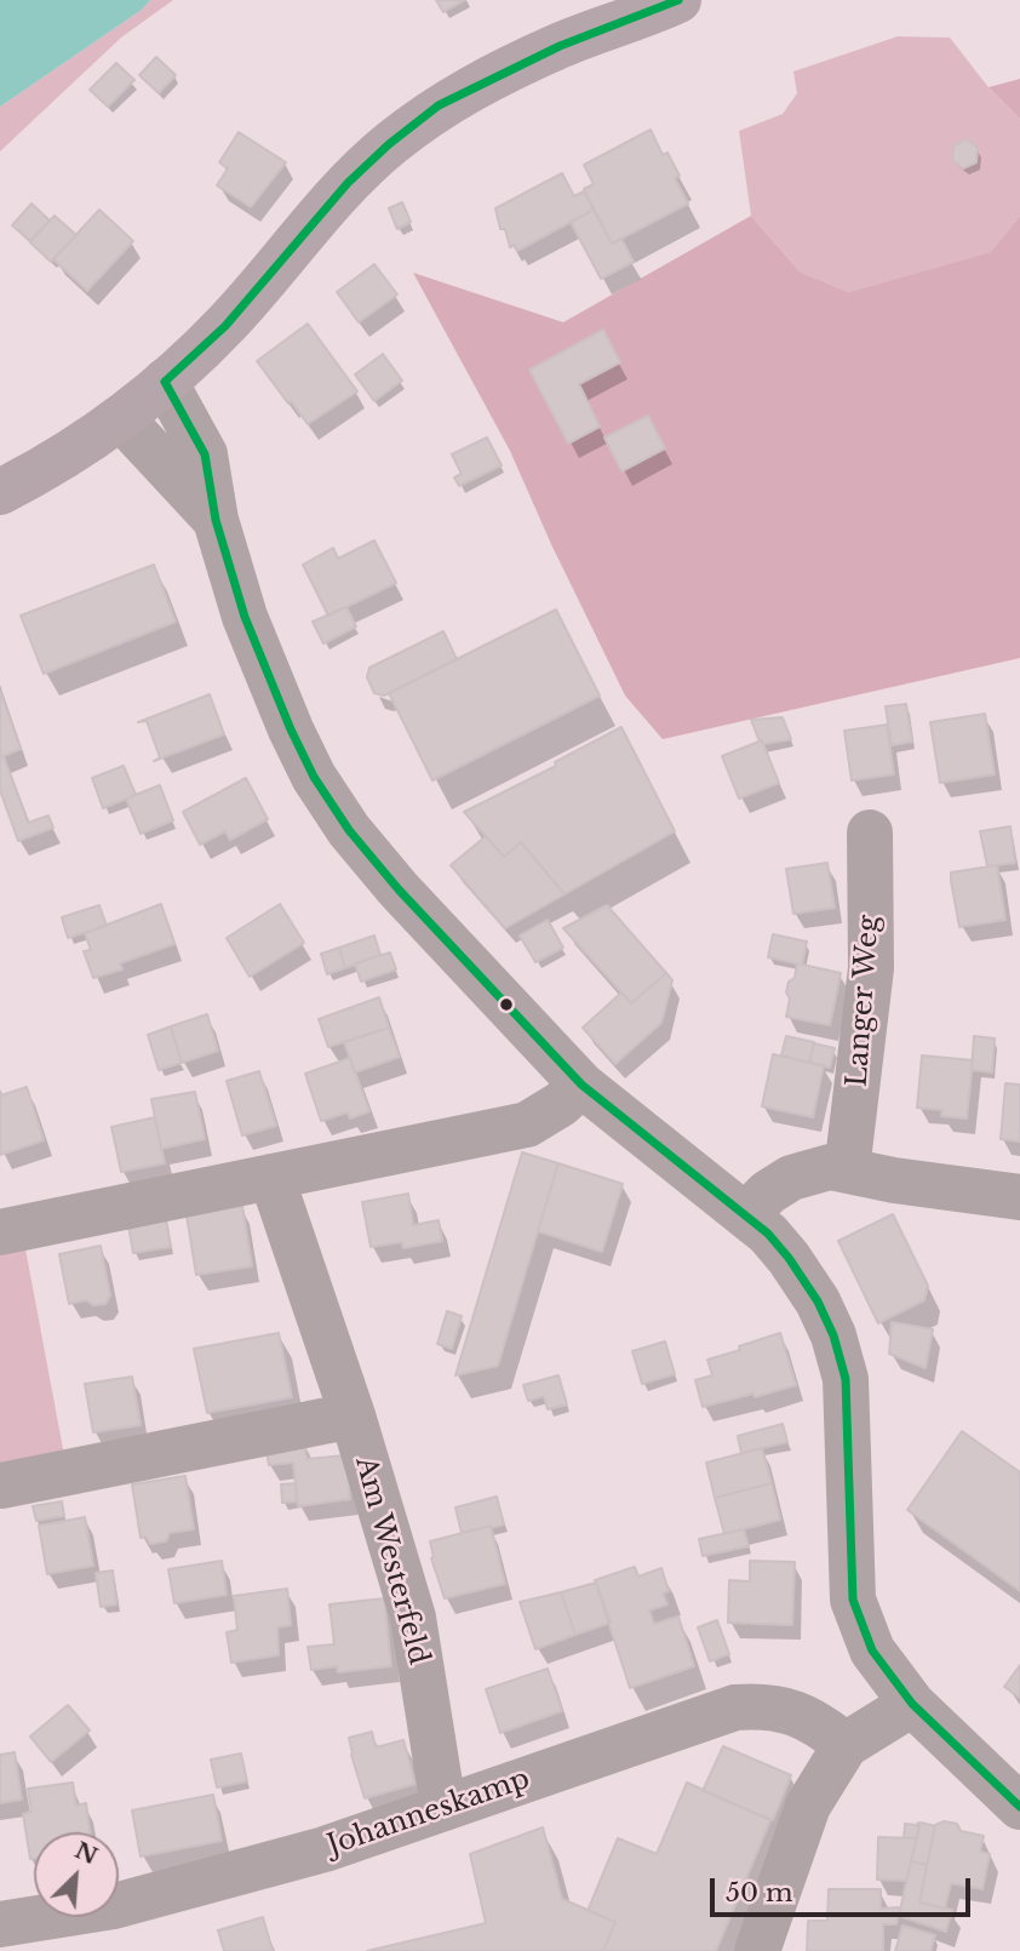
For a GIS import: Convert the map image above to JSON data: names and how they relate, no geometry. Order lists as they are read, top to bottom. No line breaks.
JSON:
{"streets":{"street":["Langer Weg","Am Westerfeld","Johanneskamp"]},"crossings":[["Am Westerfeld","Johanneskamp"]],"scale_bar":"50 m","north":"top right"}
